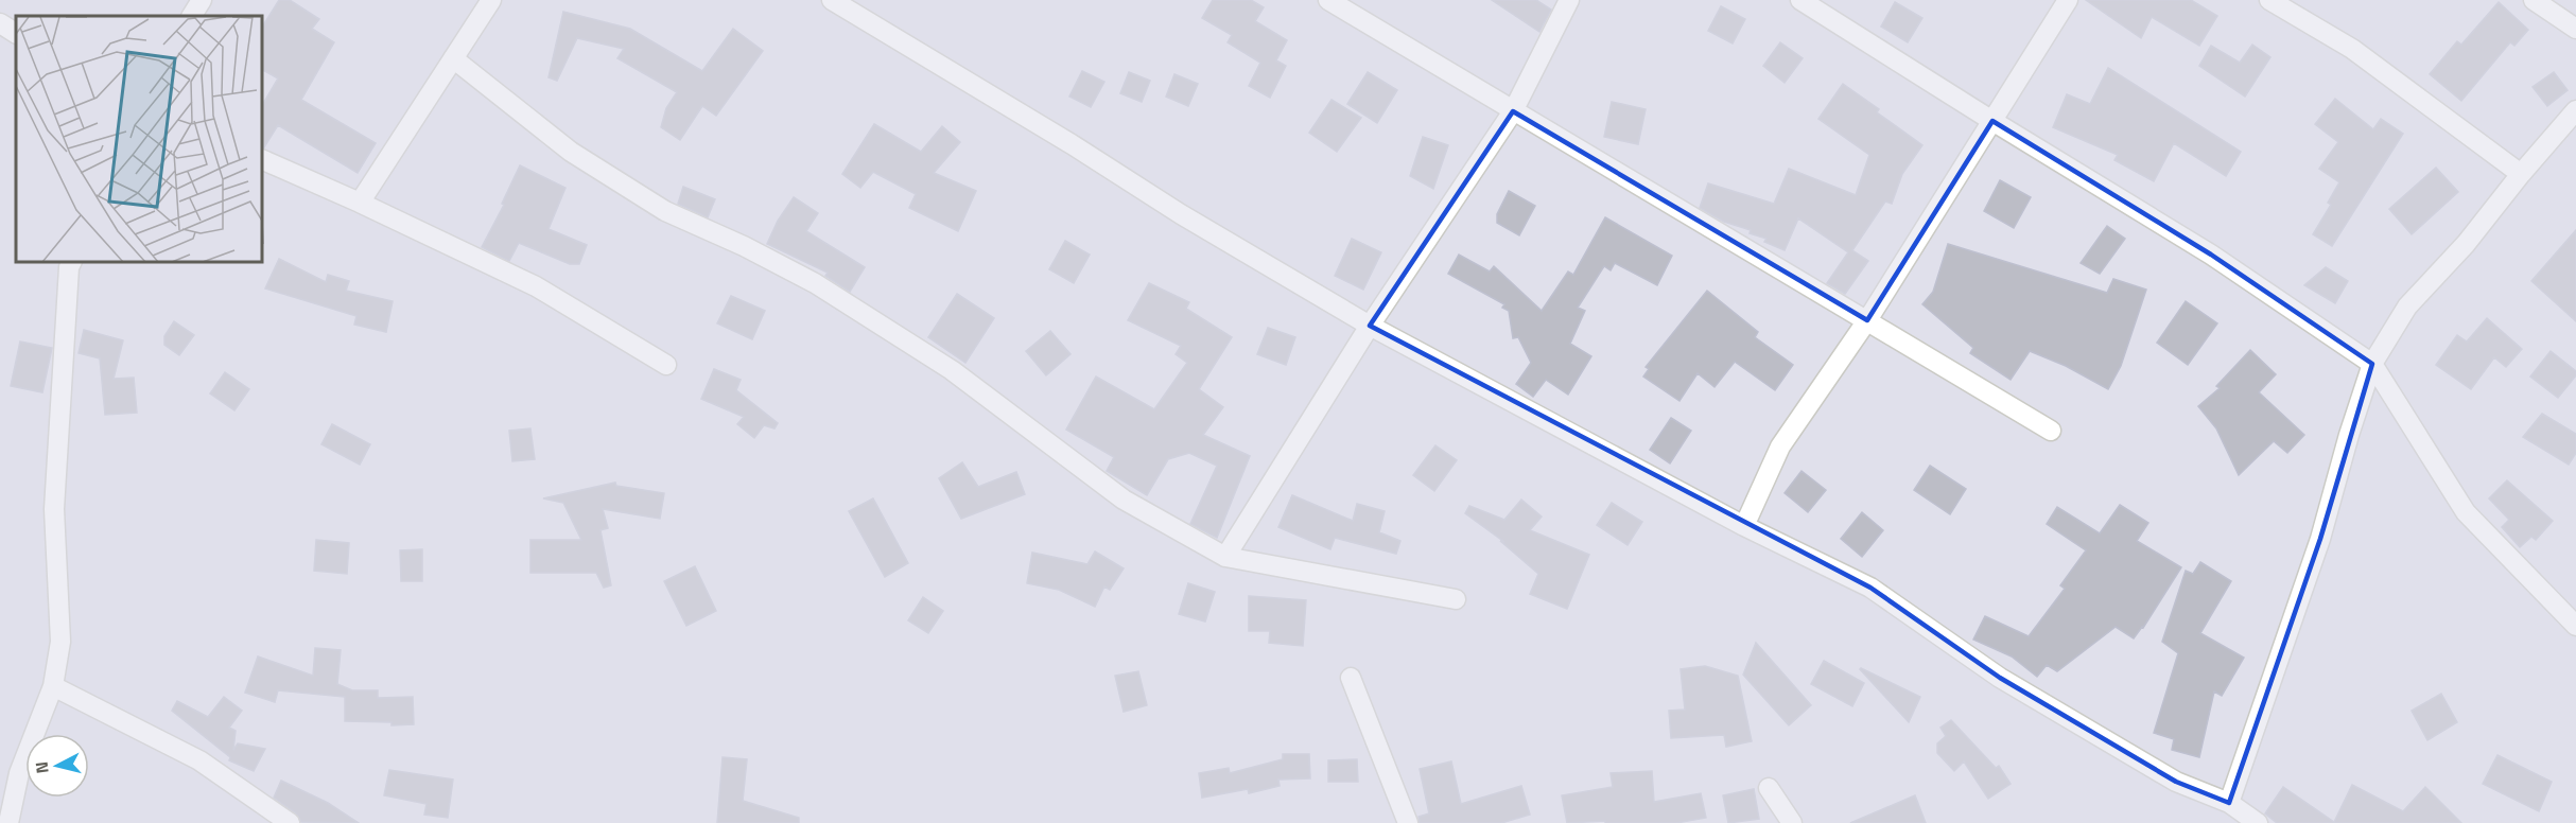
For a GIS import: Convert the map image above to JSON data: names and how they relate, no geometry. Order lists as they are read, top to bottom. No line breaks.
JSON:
{"north":"left"}
